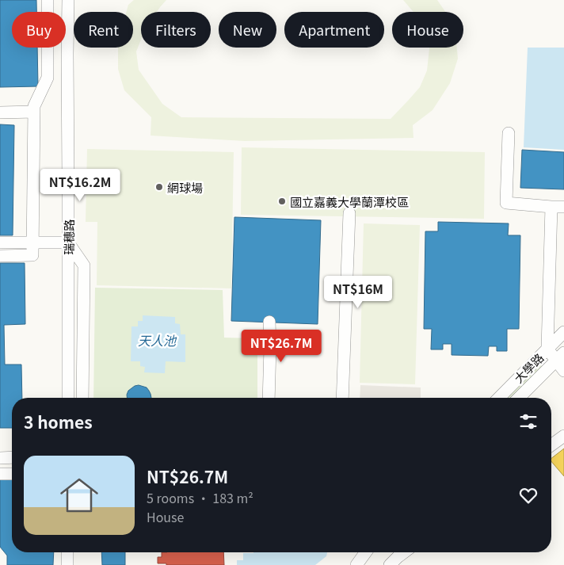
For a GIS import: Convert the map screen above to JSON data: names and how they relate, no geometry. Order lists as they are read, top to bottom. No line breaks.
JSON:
{"streets":{"street":["瑞穗路","大學路"]},"water":["天人池"],"places":["網球場","國立嘉義大學蘭潭校區"],"page":{"chip":["Buy","Rent","Filters","New","Apartment","House"],"price":["NT$16.2M","NT$16M","NT$26.7M"],"heading":"3 homes","list":[{"name":"NT$26.7M","note":"5 rooms · 183 m² · House"}]}}
